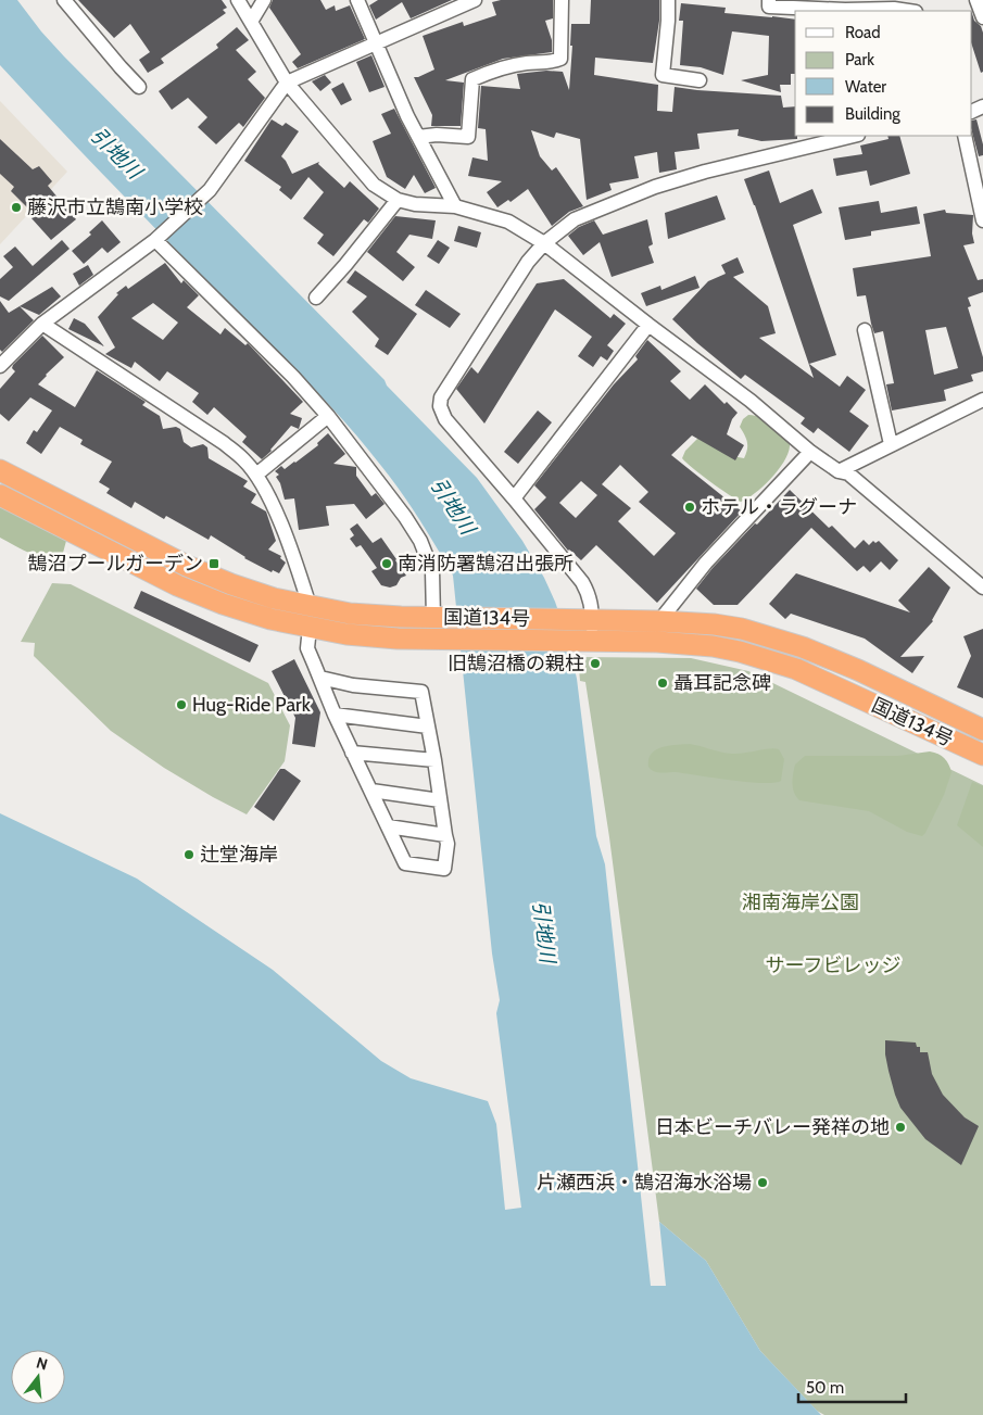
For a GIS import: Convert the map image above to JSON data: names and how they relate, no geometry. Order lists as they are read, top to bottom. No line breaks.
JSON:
{"streets":{"highway":["国道134号"]},"water":["引地川"],"parks":["湘南海岸公園","サーフビレッジ"],"places":{"other":["藤沢市立鵠南小学校","ホテル・ラグーナ","南消防署鵠沼出張所","旧鵠沼橋の親柱","聶耳記念碑","Hug-Ride Park","辻堂海岸","日本ビーチバレー発祥の地","片瀬西浜・鵠沼海水浴場"],"transit":["鵠沼プールガーデン"]},"legend":["Road","Park","Water","Building"],"scale_bar":"50 m","north":"top"}
